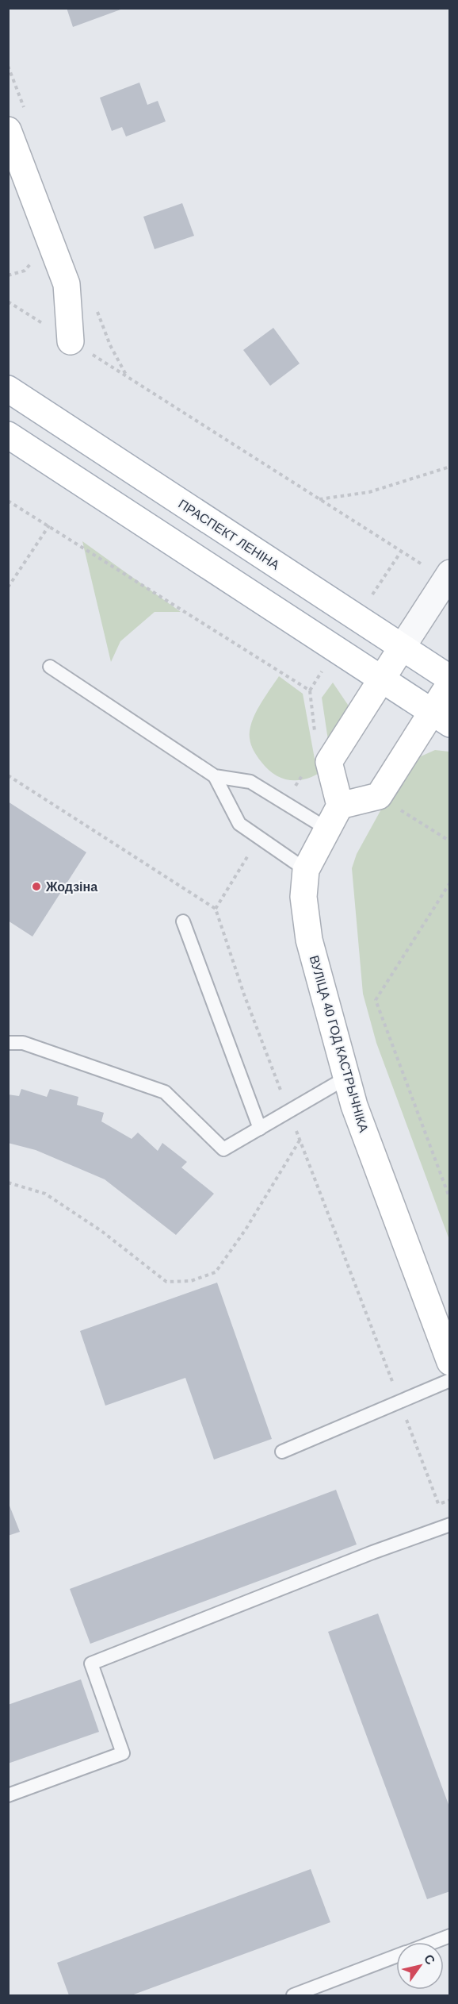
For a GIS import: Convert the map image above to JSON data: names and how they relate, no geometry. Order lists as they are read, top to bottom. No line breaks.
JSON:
{"streets":{"main road":["ПРАСПЕКТ ЛЕНІНА","ВУЛІЦА 40 ГОД КАСТРЫЧНІКА"]},"places":["Жодзіна"],"north":"top right"}
